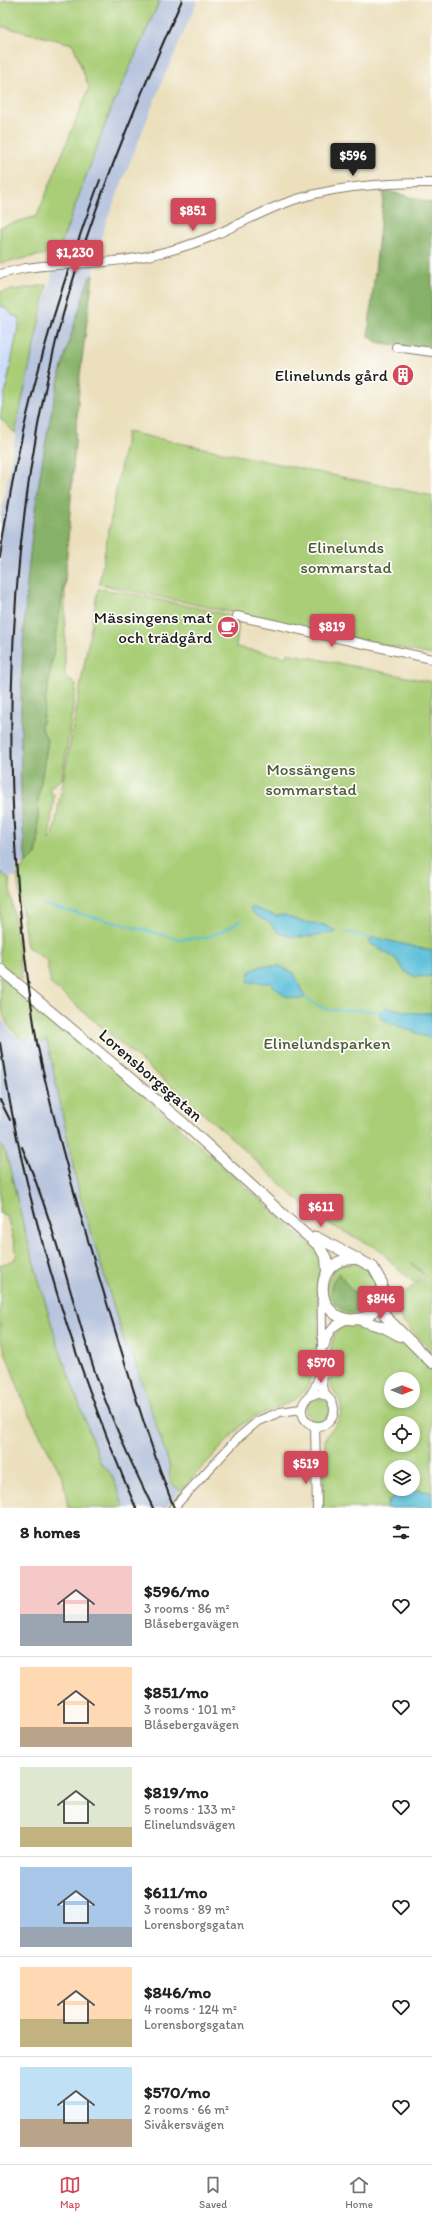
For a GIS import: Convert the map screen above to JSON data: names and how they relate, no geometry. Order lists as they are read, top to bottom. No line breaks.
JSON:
{"streets":{"main road":["Lorensborgsgatan"]},"parks":["Elinelunds sommarstad","Mossängens sommarstad","Elinelundsparken"],"places":{"building":["Elinelunds gård"],"cafe":["Mässingens mat och trädgård"]},"north":"right","page":{"price":["$596","$851","$1,230","$819","$611","$846","$570","$519"],"heading":"8 homes","list":[{"name":"$596/mo","note":"3 rooms · 86 m² · Blåsebergavägen"},{"name":"$851/mo","note":"3 rooms · 101 m² · Blåsebergavägen"},{"name":"$819/mo","note":"5 rooms · 133 m² · Elinelundsvägen"},{"name":"$611/mo","note":"3 rooms · 89 m² · Lorensborgsgatan"},{"name":"$846/mo","note":"4 rooms · 124 m² · Lorensborgsgatan"},{"name":"$570/mo","note":"2 rooms · 66 m² · Sivåkersvägen"}],"tabs":["Map","Saved","Home"]}}
